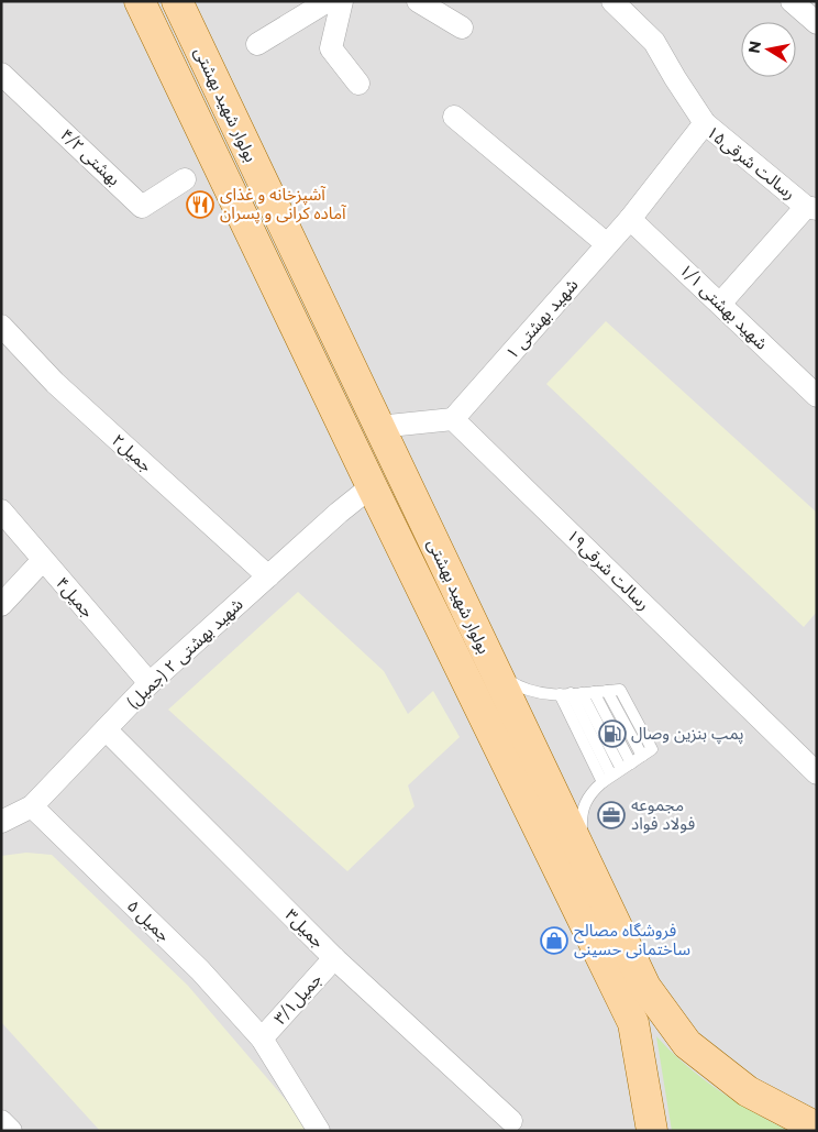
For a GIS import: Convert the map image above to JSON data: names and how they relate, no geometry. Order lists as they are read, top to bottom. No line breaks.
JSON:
{"streets":{"main road":["بولوار شهید بهشتی"],"street":["بهشتی ۴/۲","رسالت شرقی۱۵","شهید بهشتی ۱/۱","شهید بهشتی ۱","جمیل۲","رسالت شرقی۱۹","جمیل۴","شهید بهشتی ۲ (جمیل)","جمیل ۵","جمیل۳","جمیل۳/۱"]},"crossings":[["بولوار شهید بهشتی","شهید بهشتی ۲ (جمیل)"],["رسالت شرقی۱۵","شهید بهشتی ۱/۱"],["رسالت شرقی۱۵","شهید بهشتی ۱"],["شهید بهشتی ۱/۱","شهید بهشتی ۱"],["شهید بهشتی ۱","رسالت شرقی۱۹"],["جمیل۲","شهید بهشتی ۲ (جمیل)"],["جمیل۴","شهید بهشتی ۲ (جمیل)"],["شهید بهشتی ۲ (جمیل)","جمیل ۵"],["شهید بهشتی ۲ (جمیل)","جمیل۳"],["جمیل ۵","جمیل۳/۱"],["جمیل۳","جمیل۳/۱"]],"places":{"restaurant":["آشپزخانه و غذای آماده کرانی و پسران"],"fuel station":["پمپ بنزین وصال"],"office":["مجموعه فولاد فواد"],"shop":["فروشگاه مصالح ساختمانی حسینی"]},"north":"left"}
